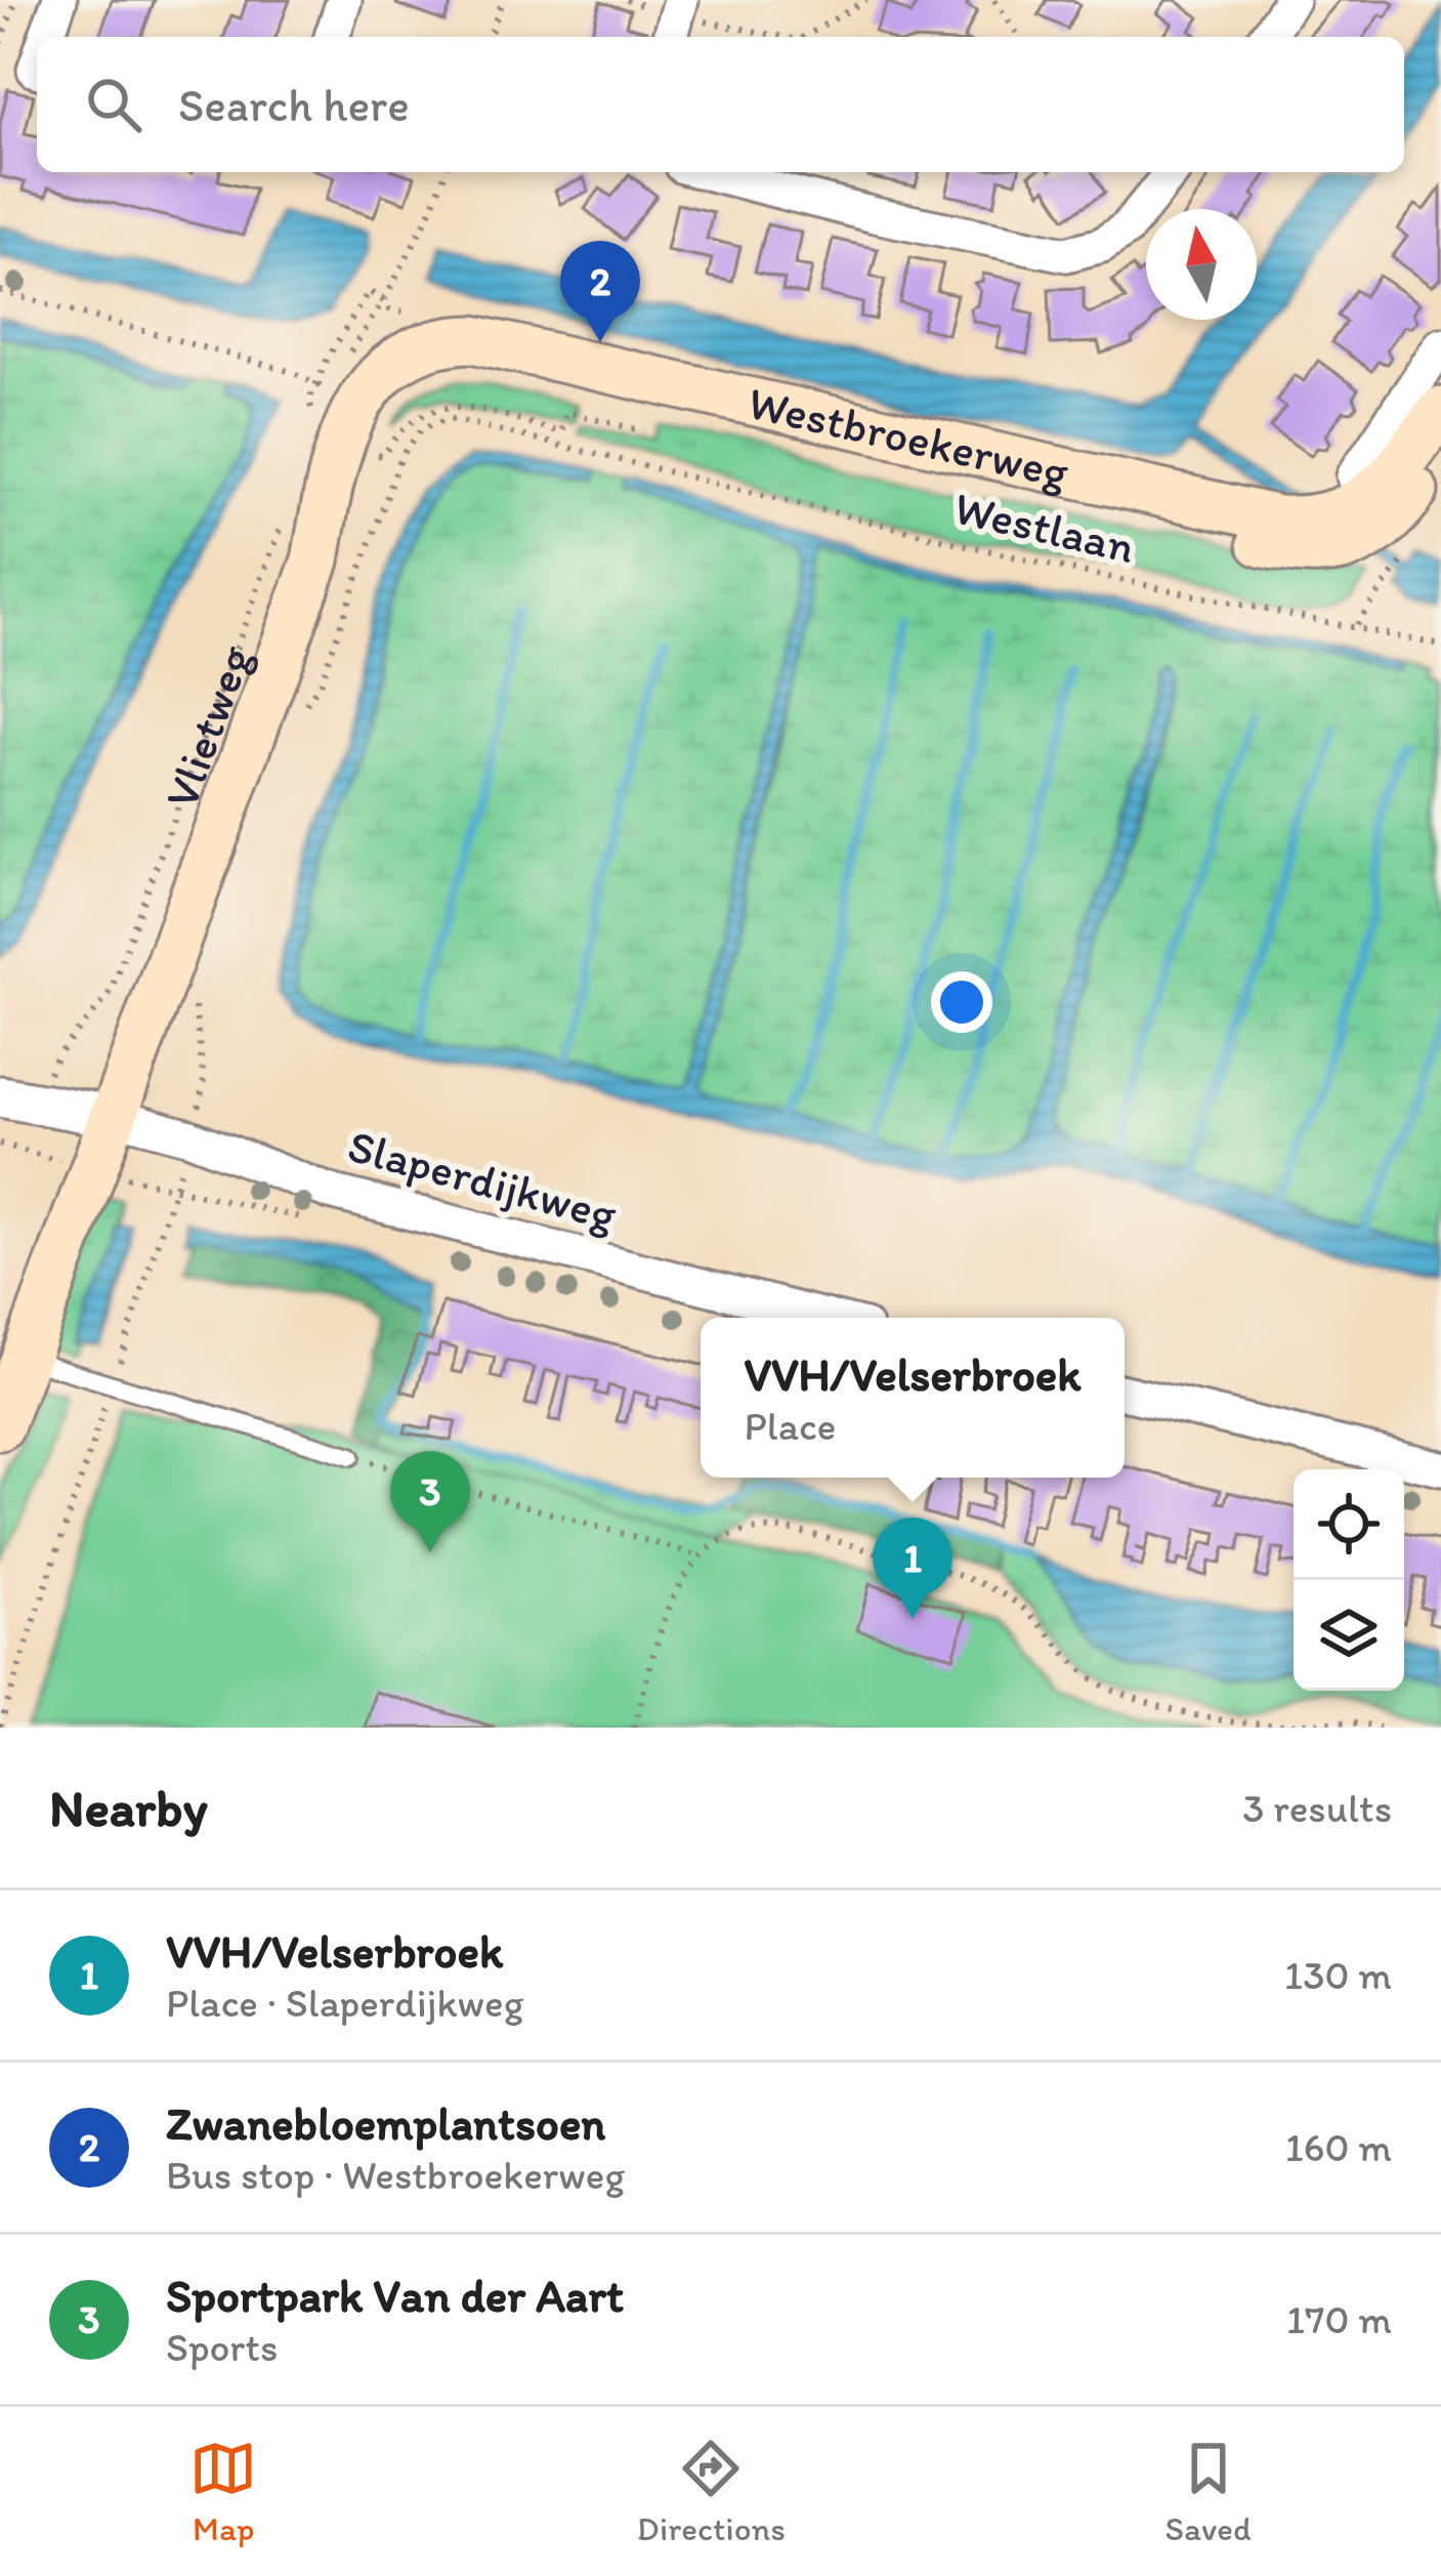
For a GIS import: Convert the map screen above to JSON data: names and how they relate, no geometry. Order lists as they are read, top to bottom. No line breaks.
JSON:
{"streets":{"main road":["Westbroekerweg","Vlietweg"],"street":["Slaperdijkweg"],"path":["Westlaan"]},"crossings":[["Westbroekerweg","Westlaan"],["Westbroekerweg","Vlietweg"],["Westlaan","Vlietweg"],["Vlietweg","Slaperdijkweg"]],"north":"top","page":{"search":"Search here","pins":["2","3","1"],"popup":["VVH/Velserbroek","Place"],"heading":["Nearby","3 results"],"list":[{"mark":"1","name":"VVH/Velserbroek","note":"Place · Slaperdijkweg","value":"130 m"},{"mark":"2","name":"Zwanebloemplantsoen","note":"Bus stop · Westbroekerweg","value":"160 m"},{"mark":"3","name":"Sportpark Van der Aart","note":"Sports","value":"170 m"}],"nav":["Map","Directions","Saved"]}}
